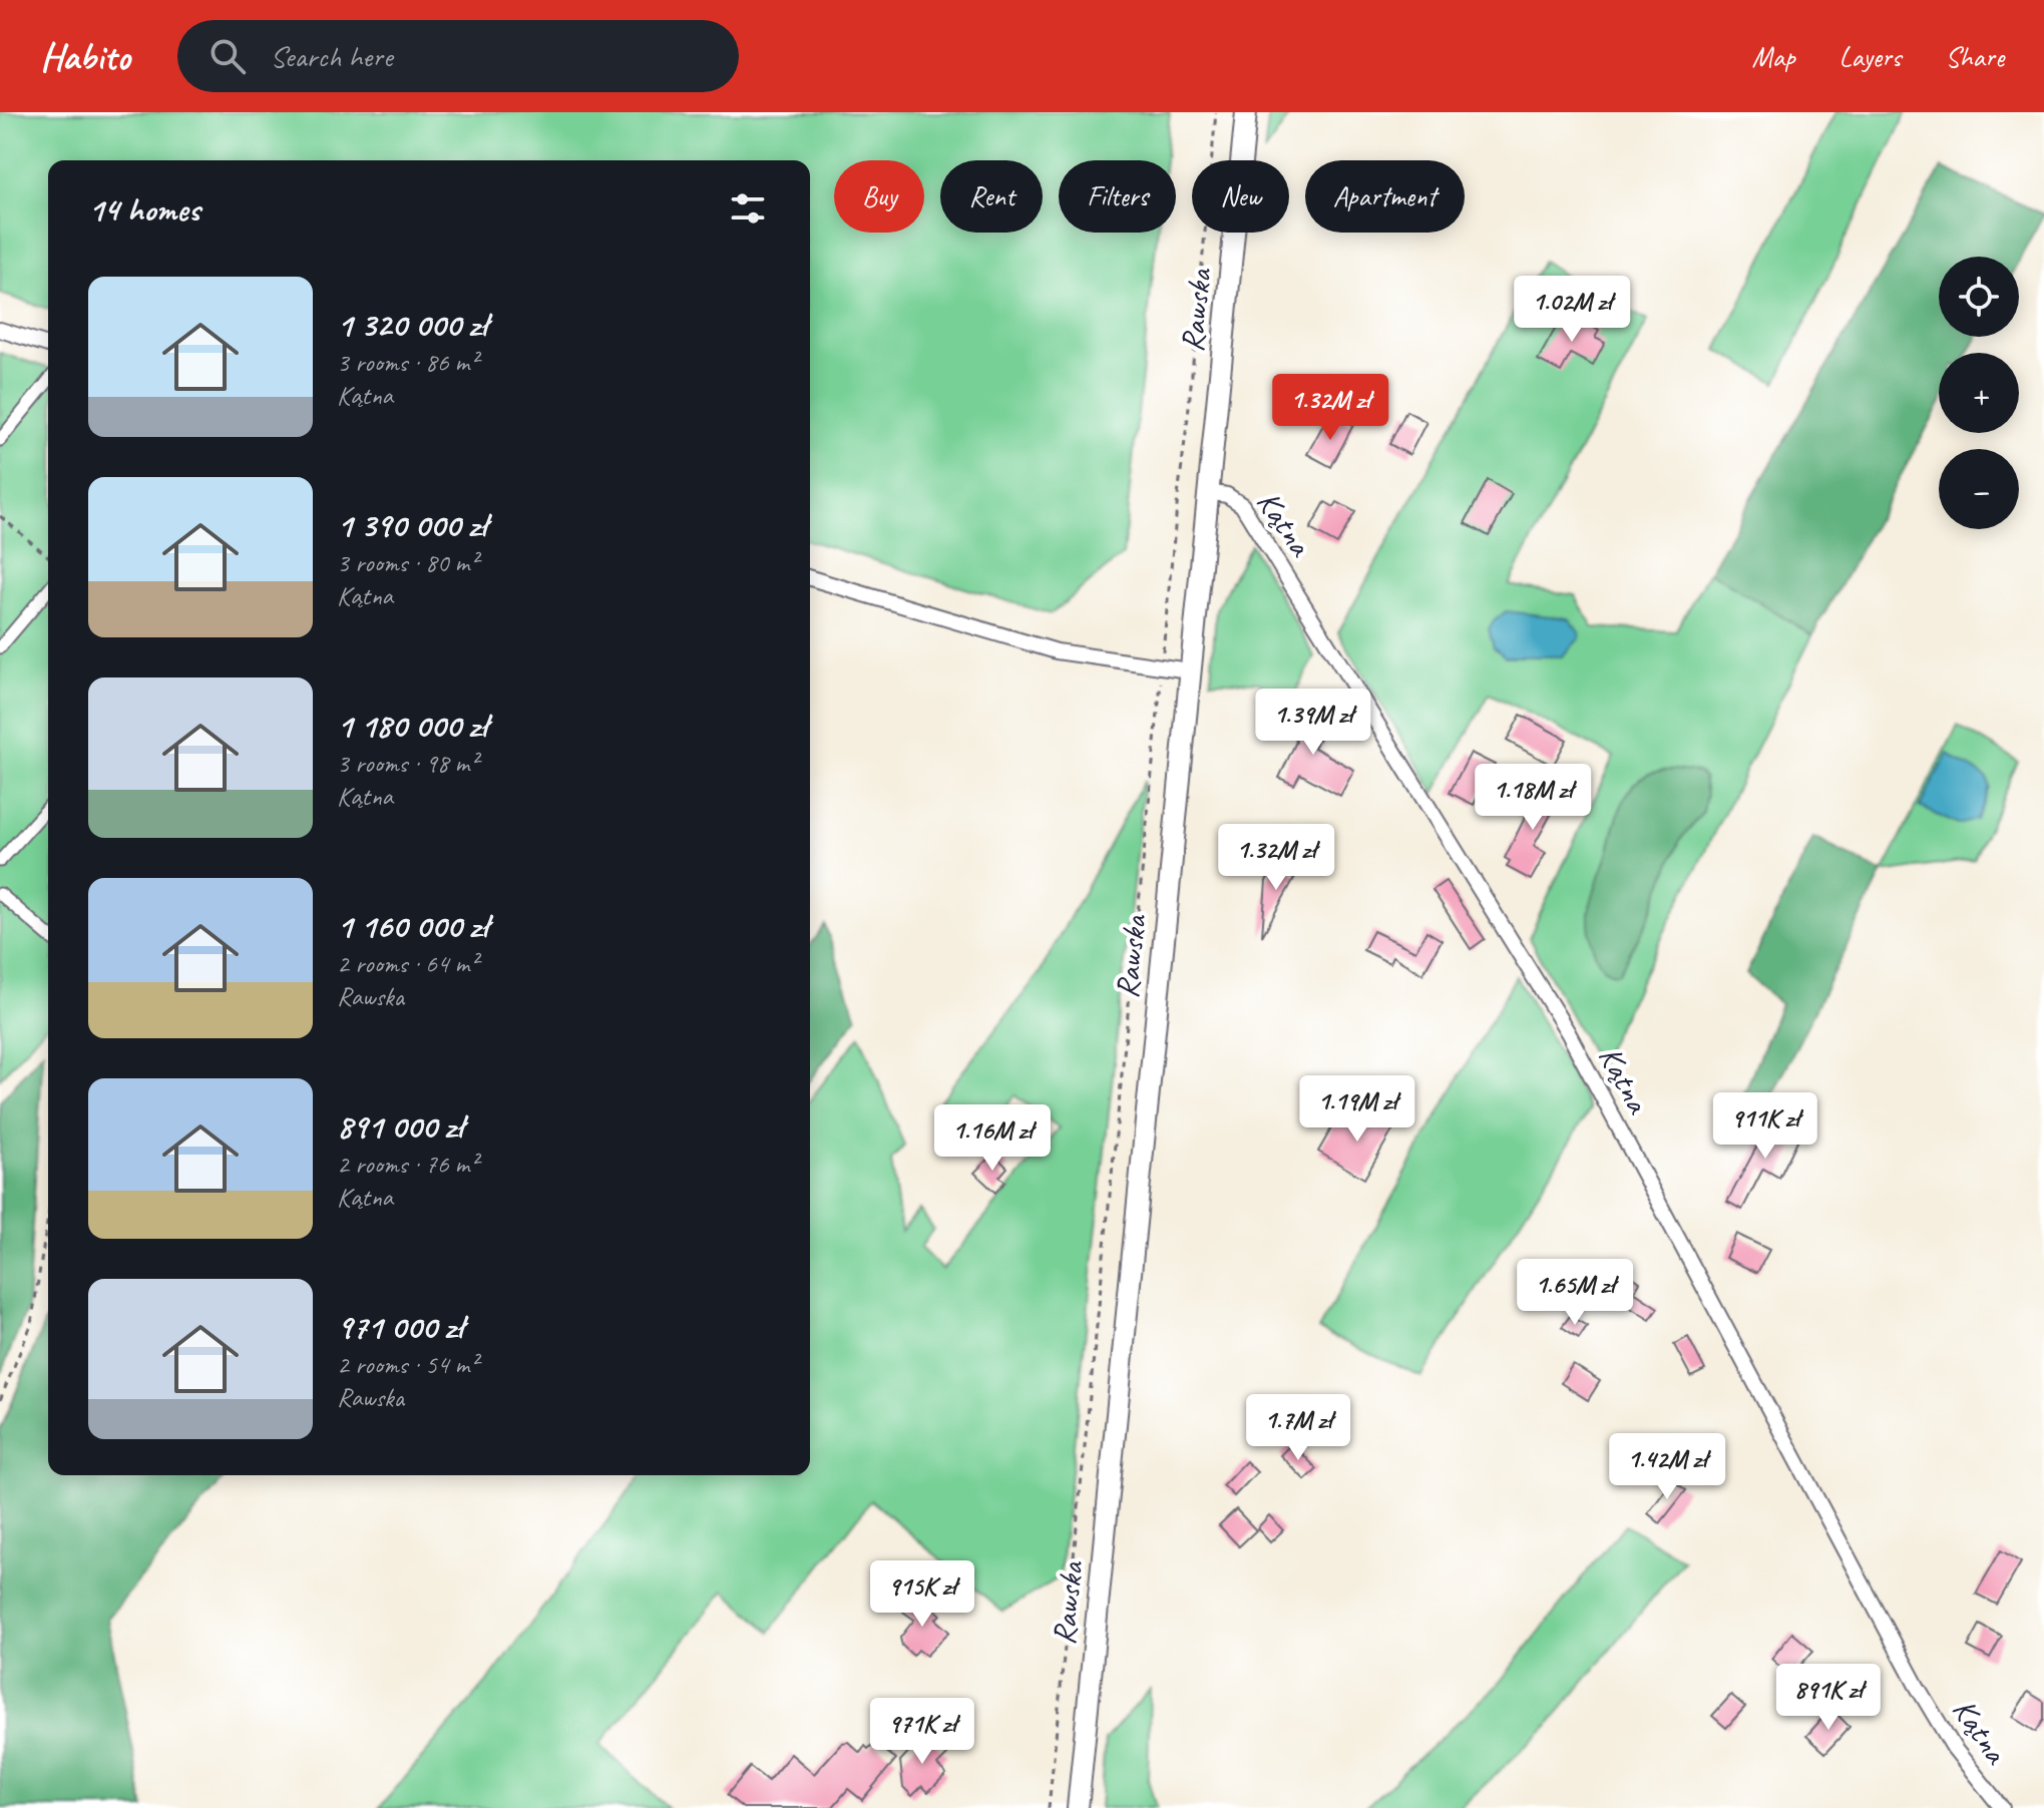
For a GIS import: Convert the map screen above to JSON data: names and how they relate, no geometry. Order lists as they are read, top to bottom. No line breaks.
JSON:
{"streets":{"main road":["Rawska"],"street":["Kątna"]},"crossings":[["Rawska","Kątna"]],"page":{"header":"Habito","search":"Search here","nav":["Map","Layers","Share"],"chip":["Buy","Rent","Filters","New","Apartment"],"heading":"14 homes","map_buttons":["+","−"],"list":[{"name":"1 320 000 zł","note":"3 rooms · 86 m² · Kątna"},{"name":"1 390 000 zł","note":"3 rooms · 80 m² · Kątna"},{"name":"1 180 000 zł","note":"3 rooms · 98 m² · Kątna"},{"name":"1 160 000 zł","note":"2 rooms · 64 m² · Rawska"},{"name":"891 000 zł","note":"2 rooms · 76 m² · Kątna"},{"name":"971 000 zł","note":"2 rooms · 54 m² · Rawska"}],"price":["1.02M zł","1.32M zł","1.39M zł","1.18M zł","1.32M zł","1.19M zł","911K zł","1.16M zł","1.65M zł","1.7M zł","1.42M zł","915K zł","891K zł","971K zł"]}}
